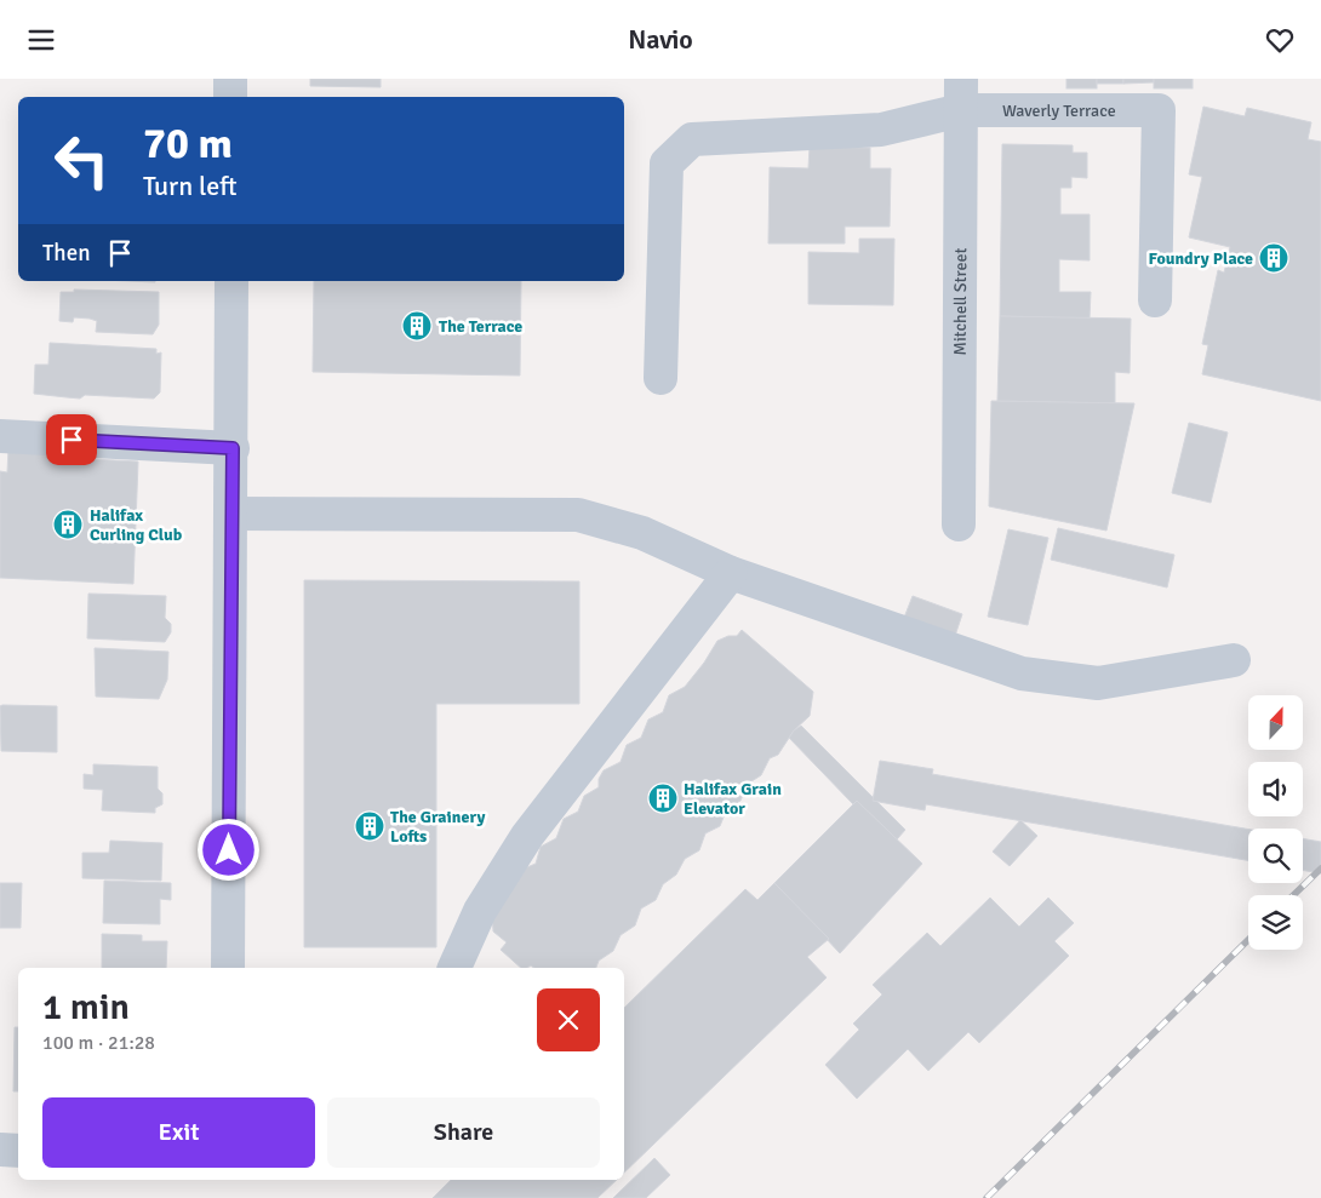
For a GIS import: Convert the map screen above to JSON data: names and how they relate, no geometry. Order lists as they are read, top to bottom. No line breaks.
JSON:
{"streets":{"street":["Waverly Terrace","Mitchell Street"]},"crossings":[["Waverly Terrace","Mitchell Street"]],"places":{"building":["Foundry Place","The Terrace","Halifax Curling Club","Halifax Grain Elevator","The Grainery Lofts"]},"north":"top","page":{"header":"Navio","turn":["70 m","Turn left"],"then":"Then","heading":["1 min","100 m · 21:28"],"buttons":["Exit","Share"]}}
